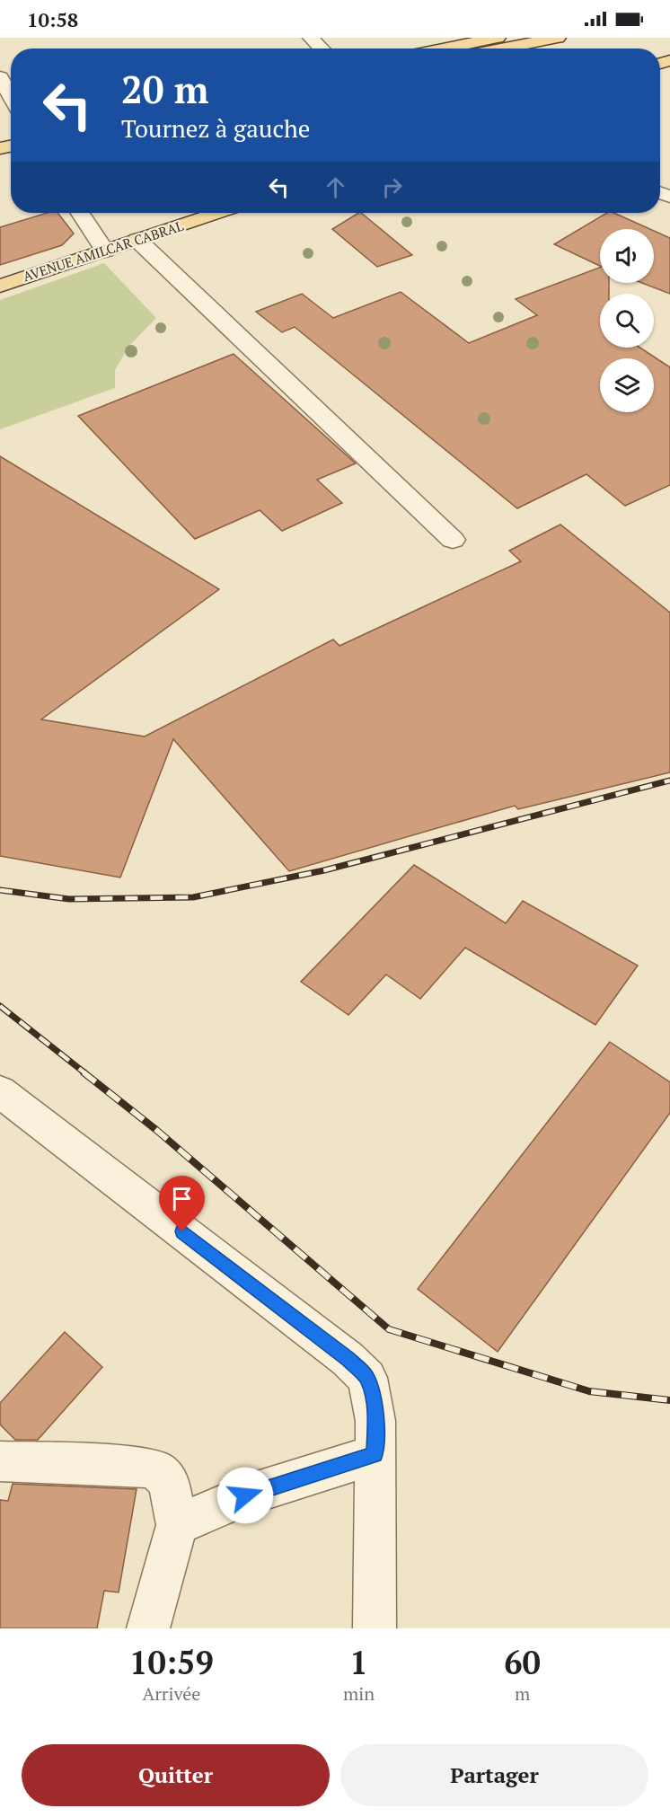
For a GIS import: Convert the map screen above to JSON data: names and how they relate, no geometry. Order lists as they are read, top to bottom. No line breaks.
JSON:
{"streets":{"main road":["AVENUE AMILCAR CABRAL"]},"page":{"status":"10:58","turn":["20 m","Tournez à gauche"],"eta":["10:59","Arrivée","1","min","60","m"],"buttons":["Quitter","Partager"]}}
